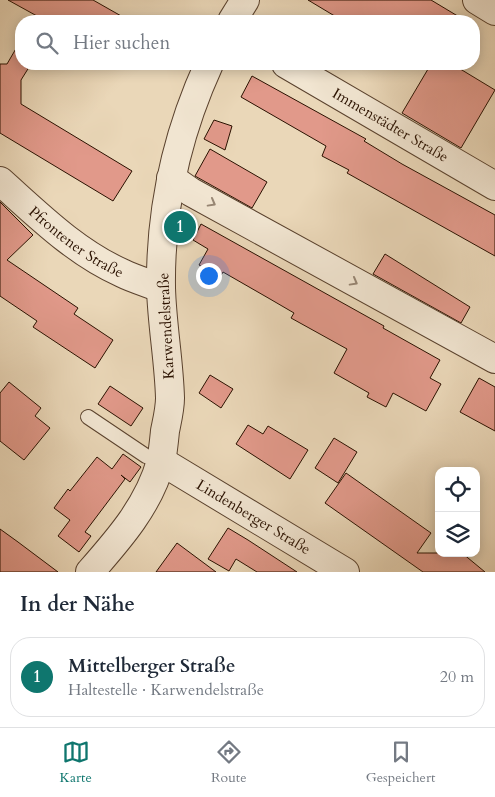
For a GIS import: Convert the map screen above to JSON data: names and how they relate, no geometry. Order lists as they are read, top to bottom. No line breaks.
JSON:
{"streets":{"street":["Immenstädter Straße","Pfrontener Straße","Karwendelstraße","Lindenberger Straße"]},"crossings":[["Pfrontener Straße","Karwendelstraße"],["Karwendelstraße","Lindenberger Straße"]],"page":{"search":"Hier suchen","pins":"1","heading":"In der Nähe","list":[{"mark":"1","name":"Mittelberger Straße","note":"Haltestelle · Karwendelstraße","value":"20 m"}],"nav":["Karte","Route","Gespeichert"]}}
